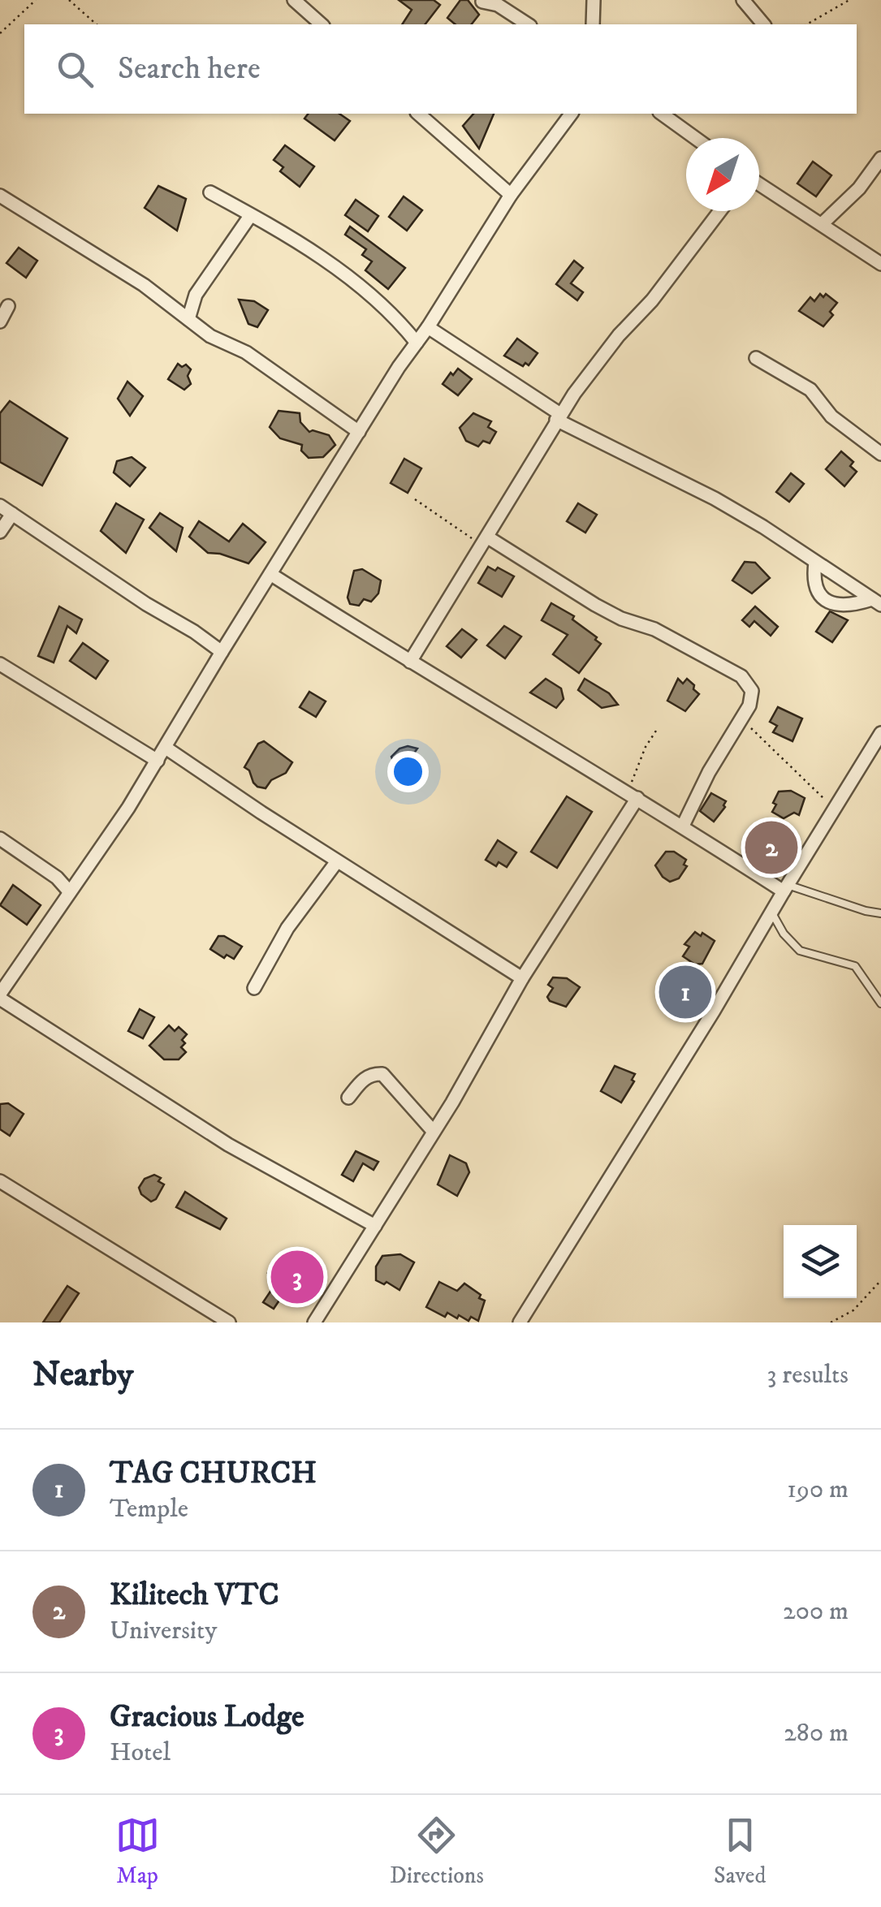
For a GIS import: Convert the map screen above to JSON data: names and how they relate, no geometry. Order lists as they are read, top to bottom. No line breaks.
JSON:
{"north":"bottom left","page":{"search":"Search here","pins":["2","1","3"],"heading":["Nearby","3 results"],"list":[{"mark":"1","name":"TAG CHURCH","note":"Temple","value":"190 m"},{"mark":"2","name":"Kilitech VTC","note":"University","value":"200 m"},{"mark":"3","name":"Gracious Lodge","note":"Hotel","value":"280 m"}],"nav":["Map","Directions","Saved"]}}
